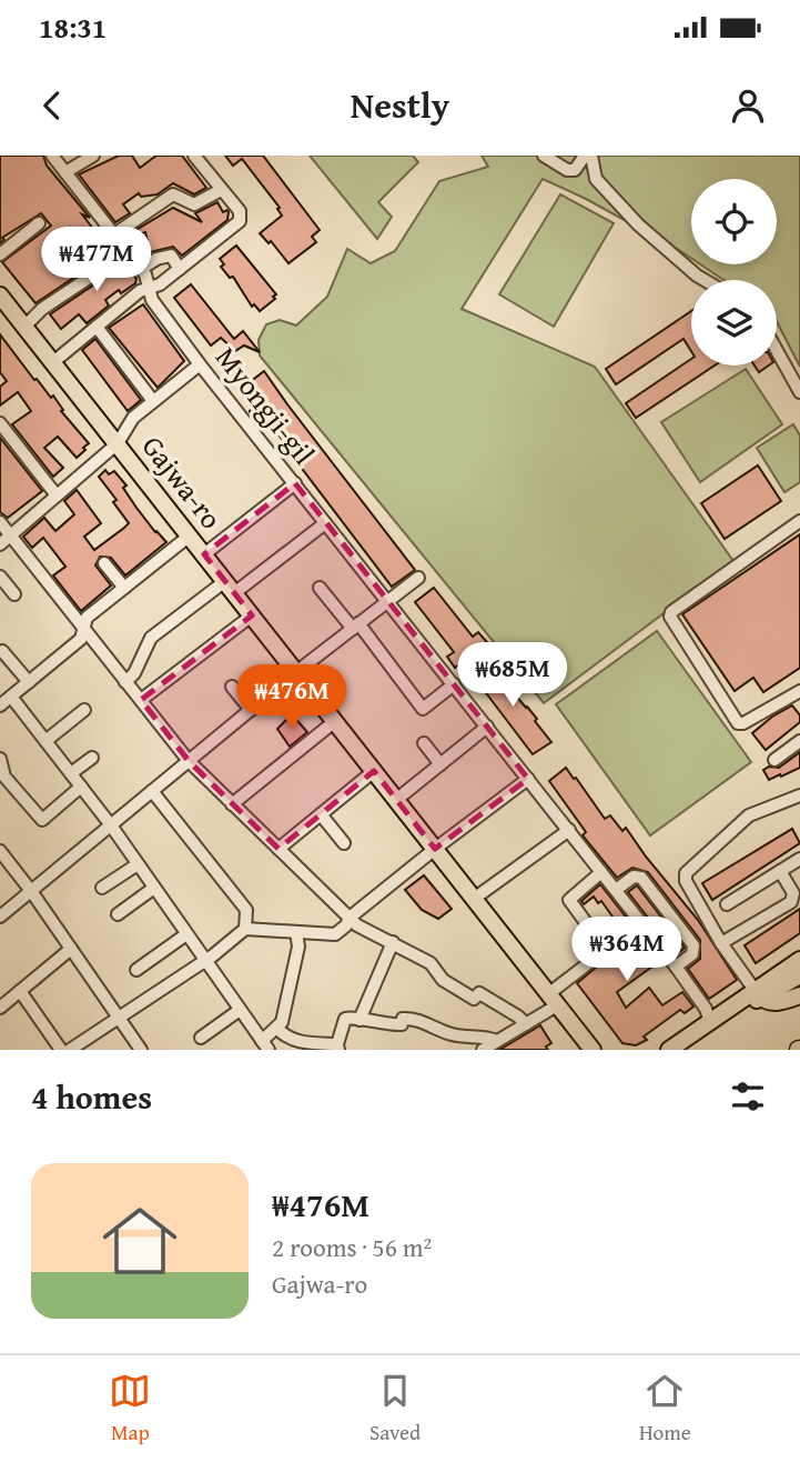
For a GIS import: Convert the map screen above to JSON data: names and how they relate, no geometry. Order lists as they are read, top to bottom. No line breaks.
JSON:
{"streets":{"main road":["Gajwa-ro"],"street":["Myongji-gil"]},"crossings":[["Myongji-gil","Gajwa-ro"]],"page":{"status":"18:31","header":"Nestly","price":["₩477M","₩685M","₩476M","₩364M"],"heading":"4 homes","list":[{"name":"₩476M","note":"2 rooms · 56 m² · Gajwa-ro"}],"tabs":["Map","Saved","Home"]}}
